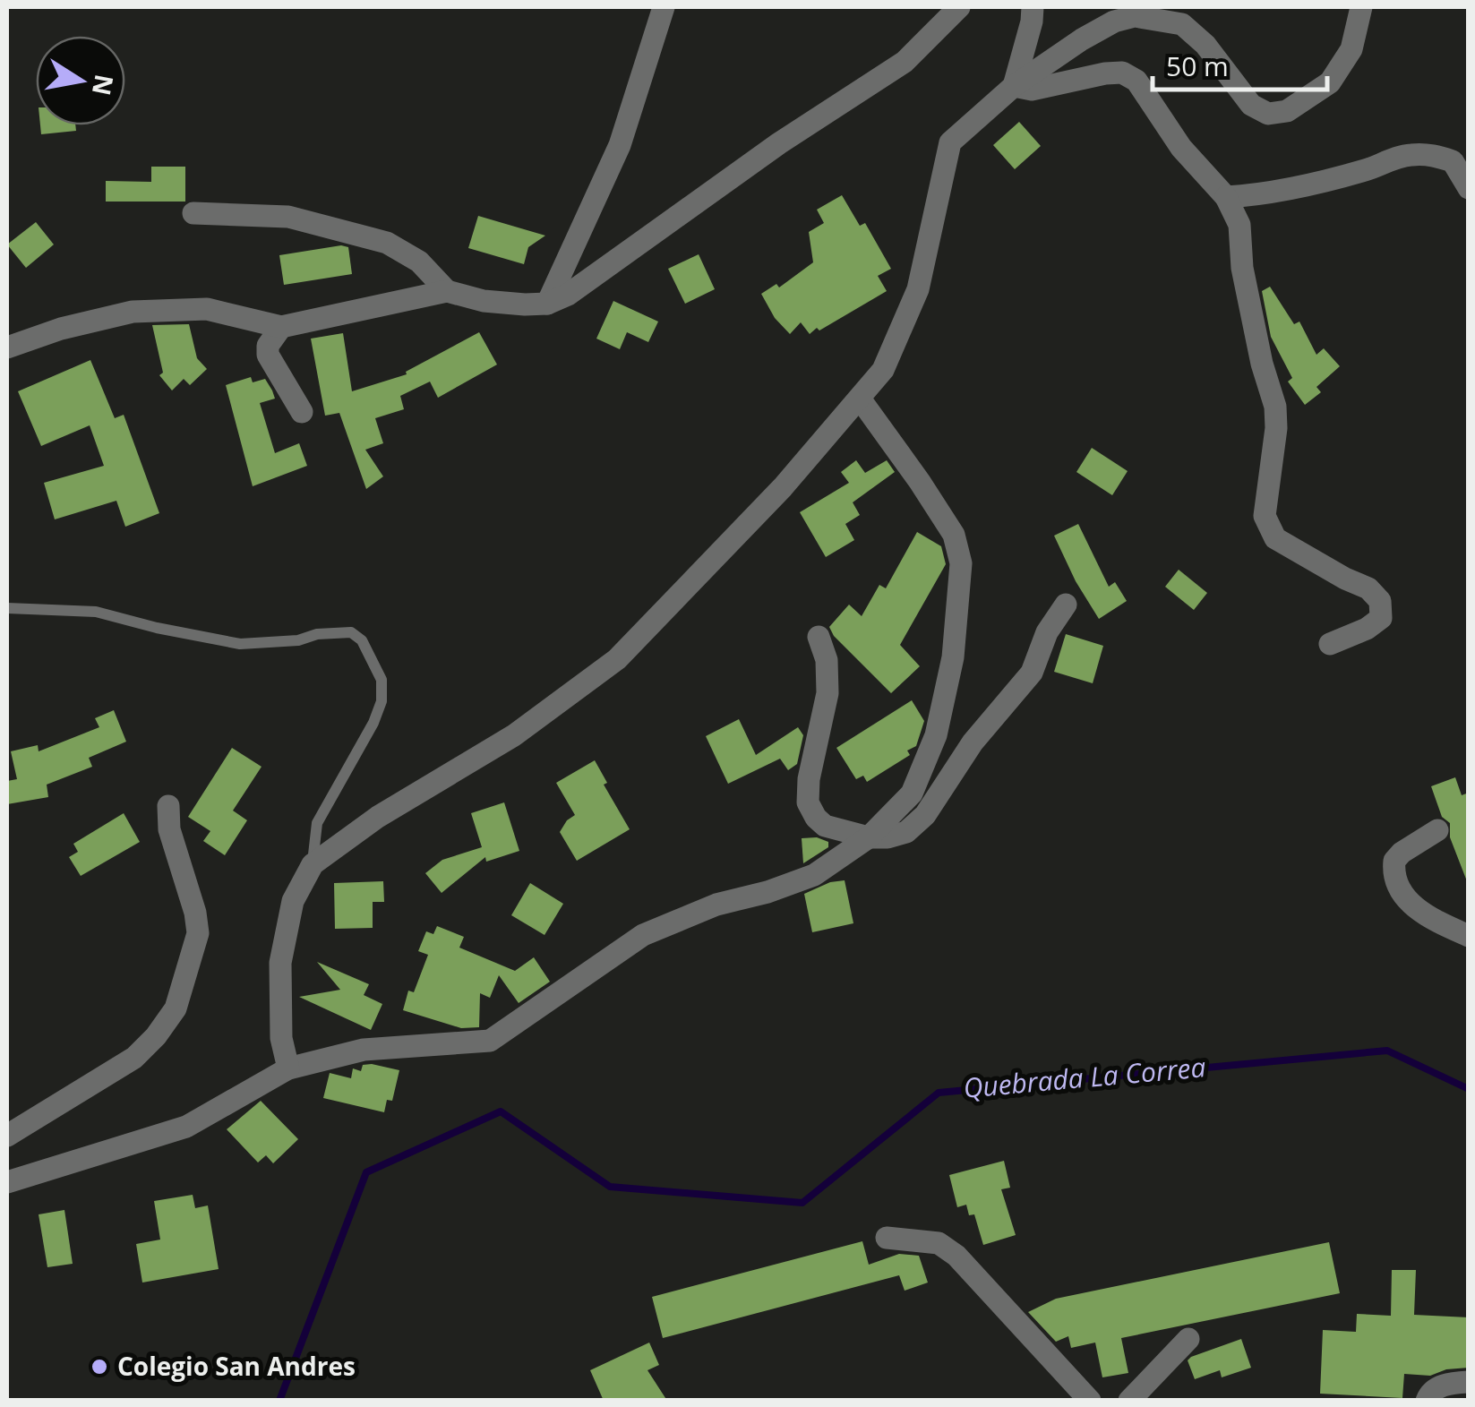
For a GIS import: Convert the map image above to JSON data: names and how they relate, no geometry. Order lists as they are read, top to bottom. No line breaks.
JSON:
{"water":["Quebrada La Correa"],"places":["Colegio San Andres"],"scale_bar":"50 m","north":"right"}
